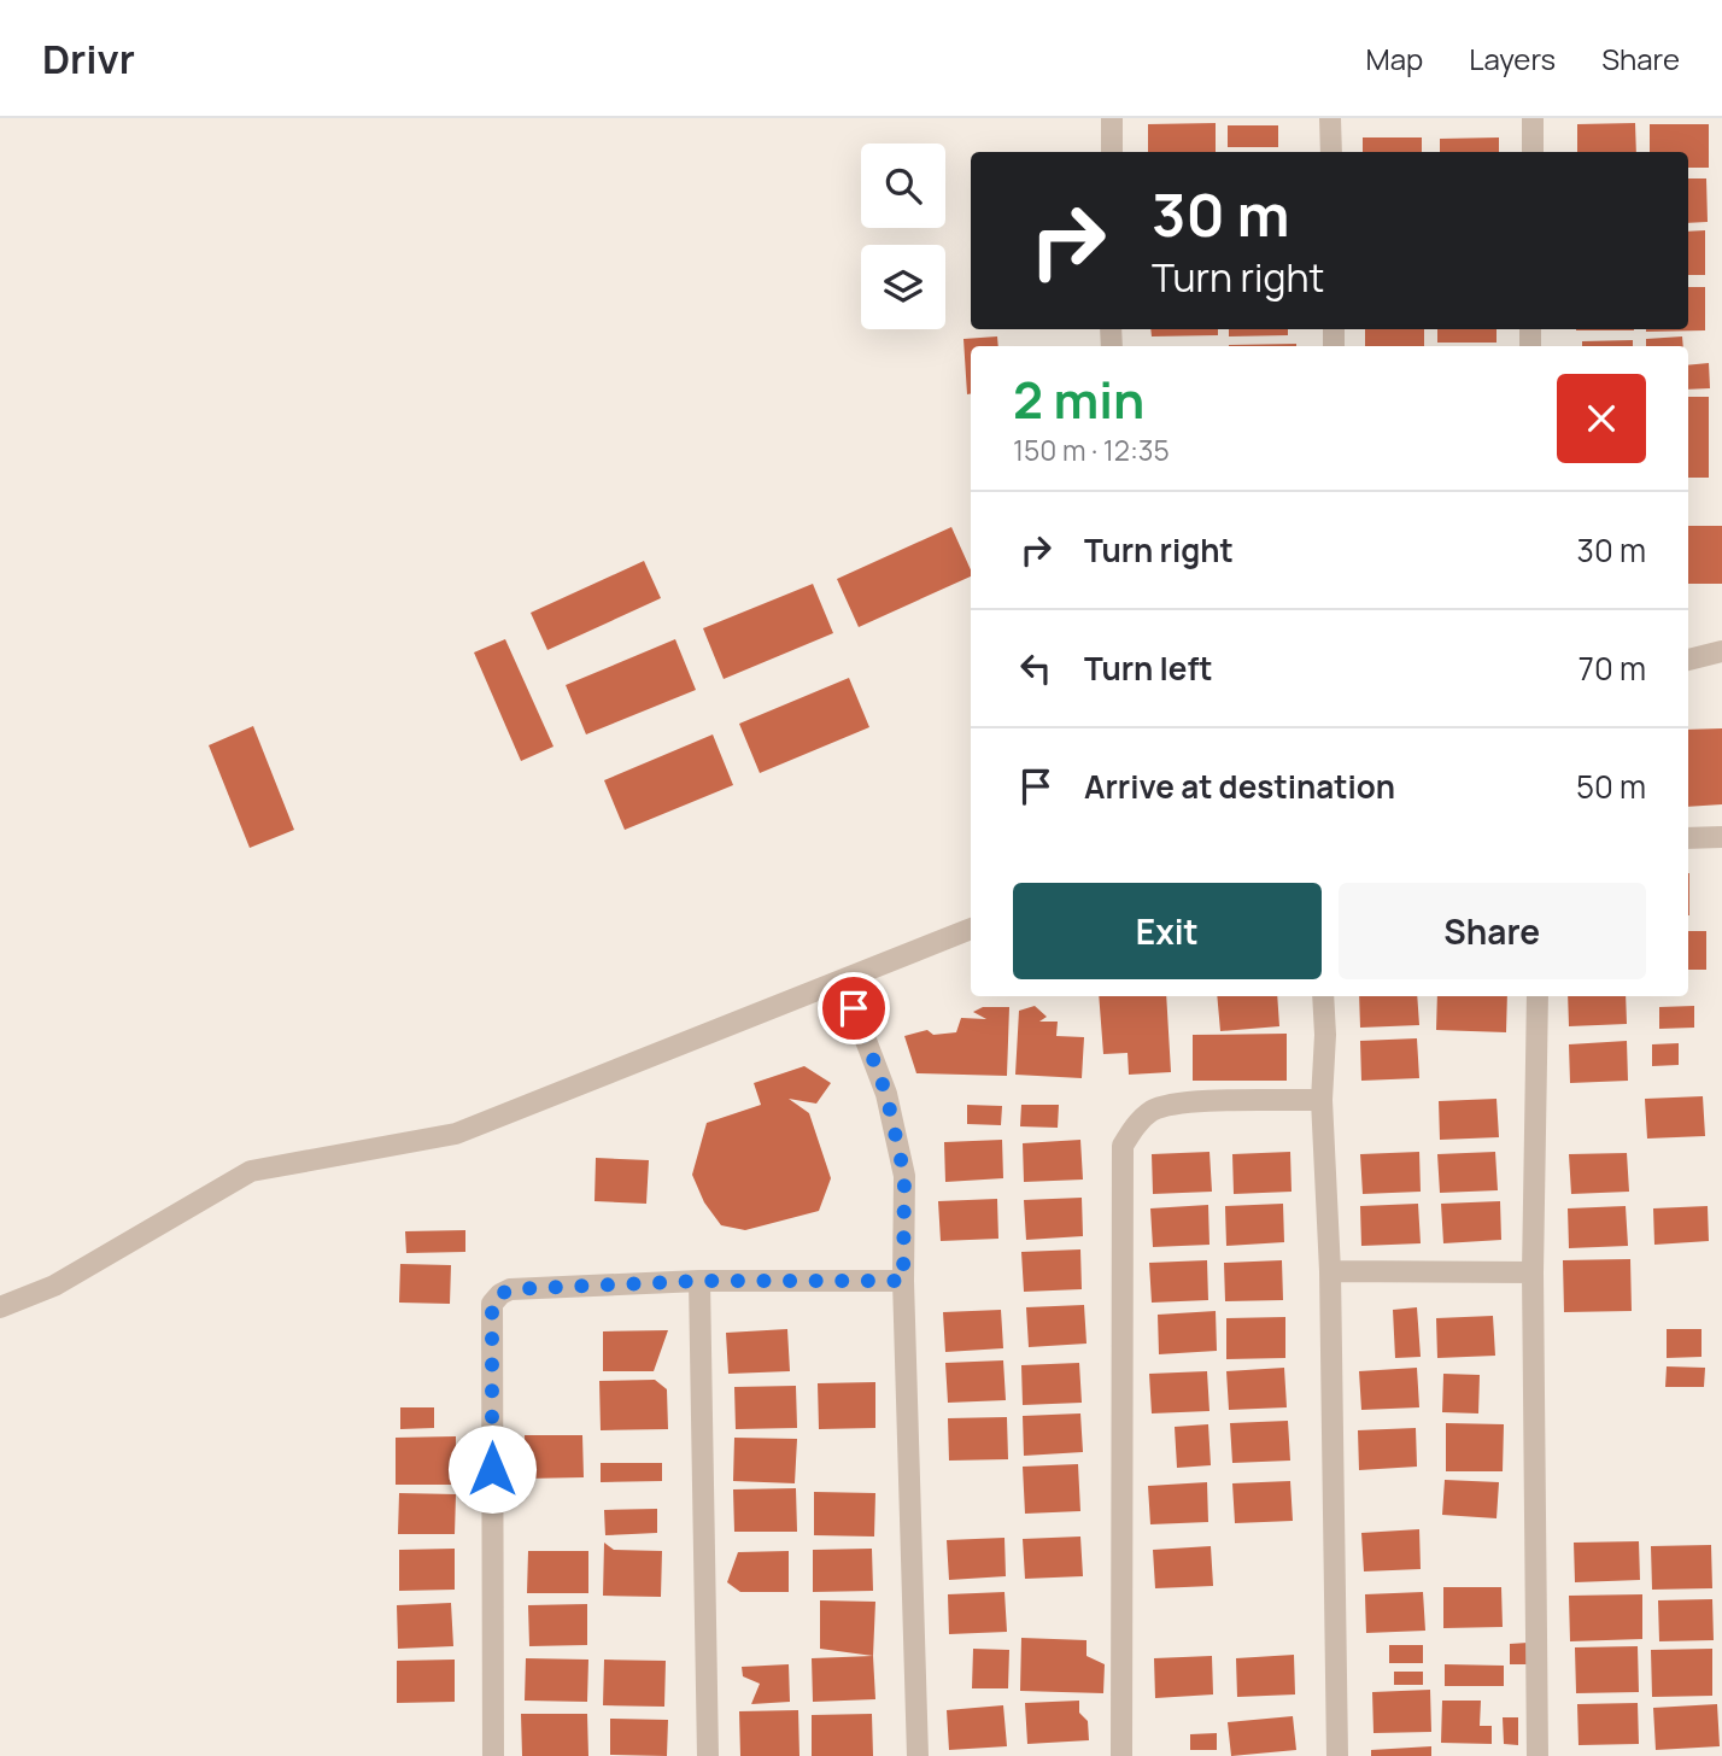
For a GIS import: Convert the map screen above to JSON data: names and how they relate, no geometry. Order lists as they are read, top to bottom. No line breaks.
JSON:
{"page":{"header":"Drivr","nav":["Map","Layers","Share"],"turn":["30 m","Turn right"],"heading":["2 min","150 m · 12:35"],"list":[{"name":"Turn right","value":"30 m"},{"name":"Turn left","value":"70 m"},{"name":"Arrive at destination","value":"50 m"}],"buttons":["Exit","Share"]}}
